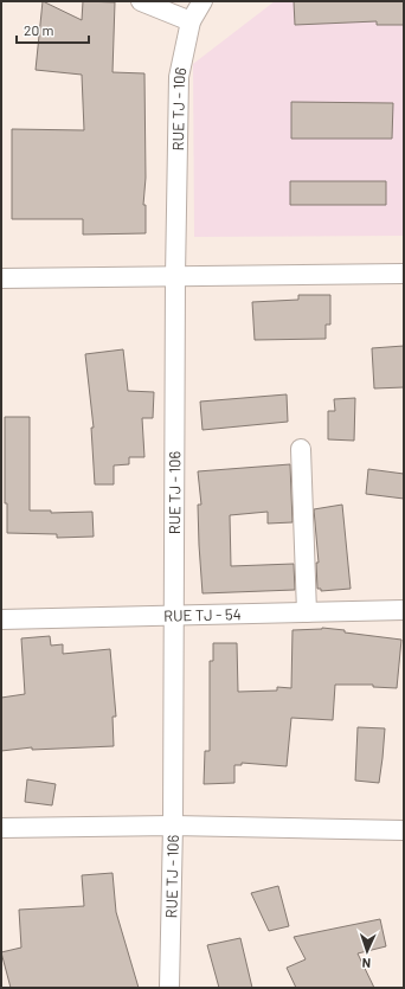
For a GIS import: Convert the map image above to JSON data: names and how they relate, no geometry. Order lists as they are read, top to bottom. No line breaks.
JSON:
{"streets":{"street":["RUE TJ - 106","RUE TJ - 54"]},"crossings":[["RUE TJ - 106","RUE TJ - 54"]],"scale_bar":"20 m","north":"bottom"}
